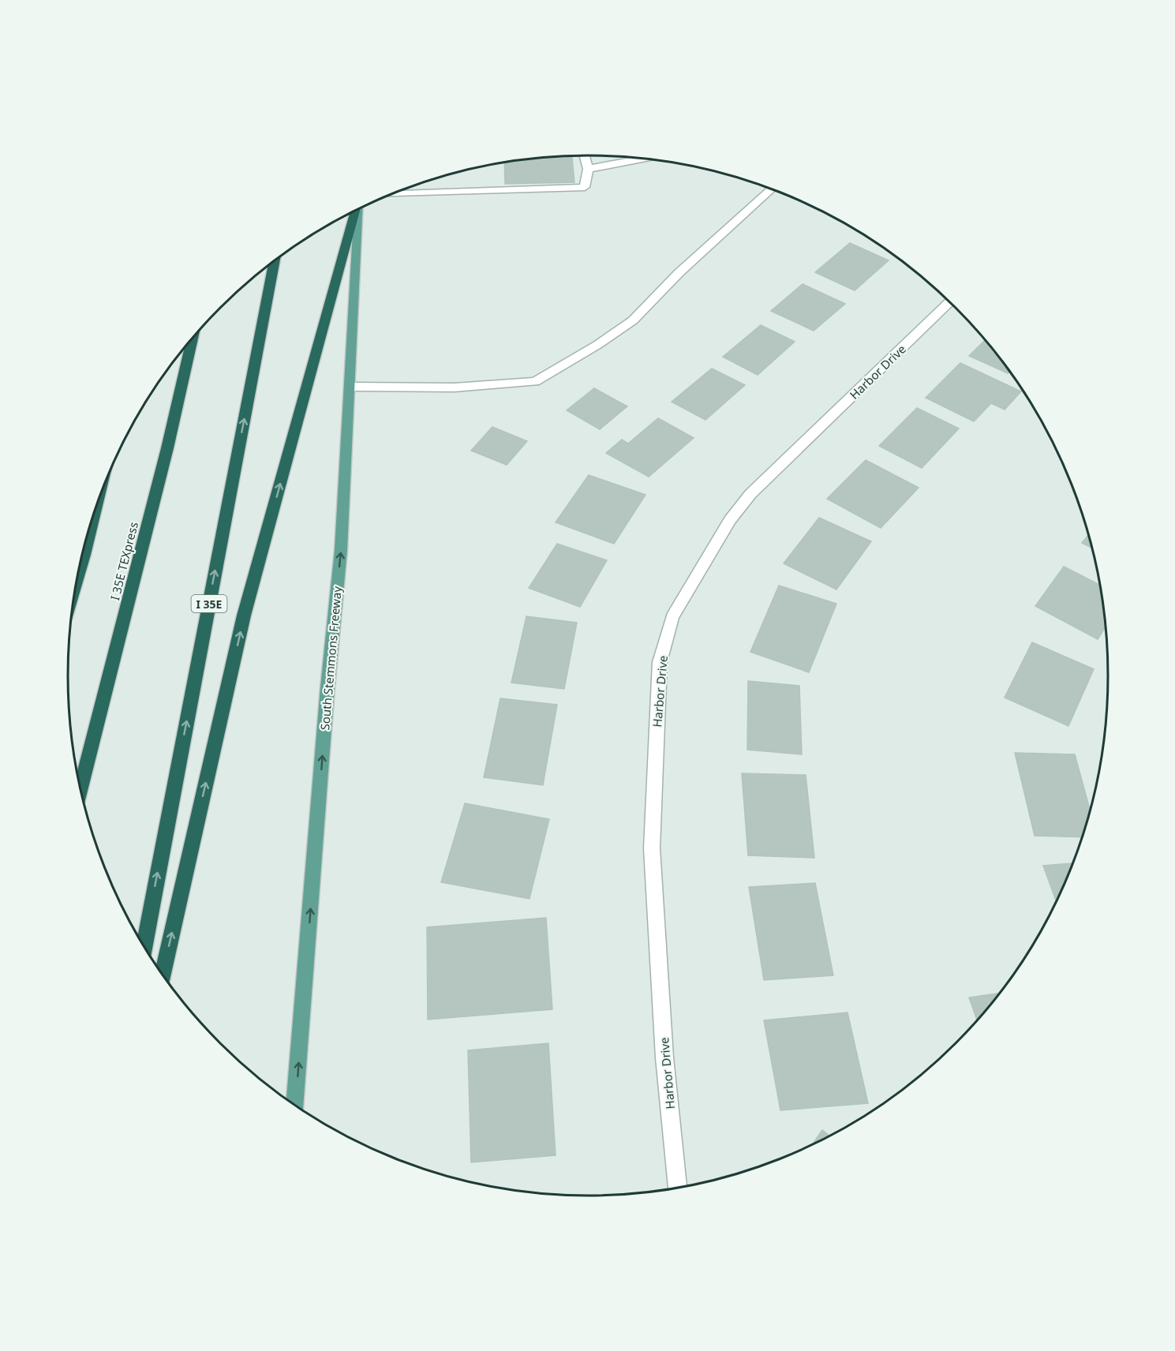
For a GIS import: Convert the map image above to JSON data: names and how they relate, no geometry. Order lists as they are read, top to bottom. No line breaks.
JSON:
{"streets":{"highway":["I 35E TEXpress","I 35E"],"main road":["South Stemmons Freeway"],"street":["Harbor Drive"]},"one_way":["South Stemmons Freeway"]}
